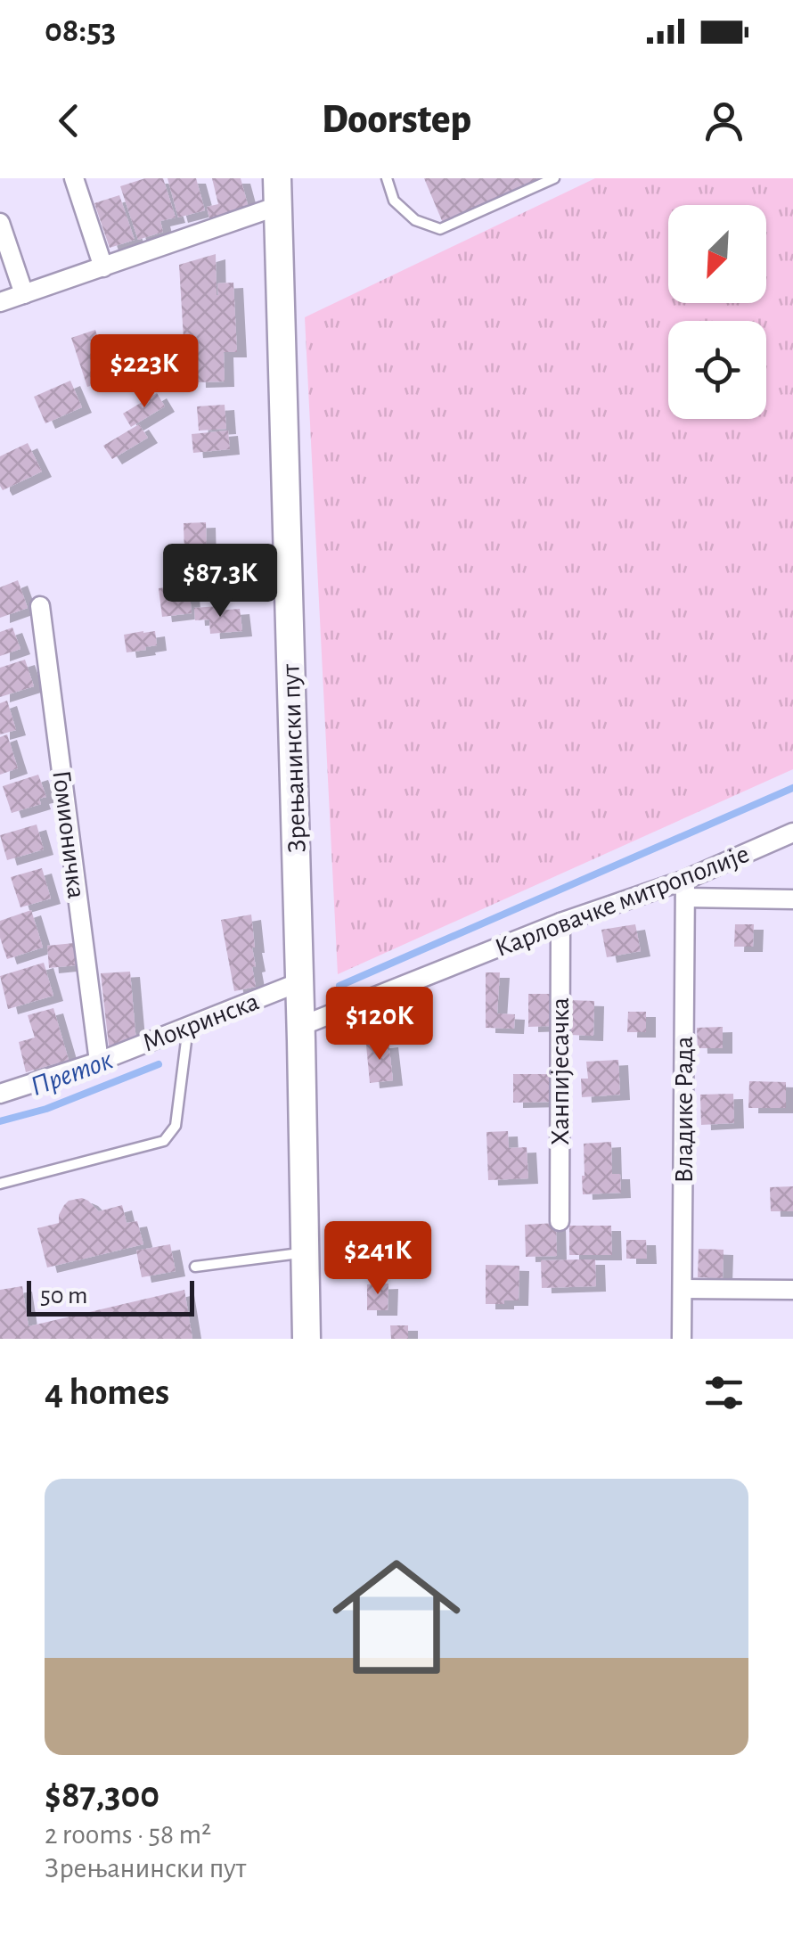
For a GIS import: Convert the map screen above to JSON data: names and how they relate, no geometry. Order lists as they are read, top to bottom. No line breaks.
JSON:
{"streets":{"main road":["Зрењанински пут"],"street":["Гомионичка","Карловачке митрополије","Мокринска","Ханпијесачка","Владике Рада"]},"crossings":[["Зрењанински пут","Карловачке митрополије"],["Зрењанински пут","Мокринска"],["Гомионичка","Мокринска"],["Карловачке митрополије","Ханпијесачка"],["Карловачке митрополије","Владике Рада"]],"water":["Преток"],"scale_bar":"50 m","north":"bottom left","page":{"status":"08:53","header":"Doorstep","price":["$223K","$87.3K","$120K","$241K"],"scale":"50 m","heading":"4 homes","list":[{"name":"$87,300","note":"2 rooms · 58 m² · Зрењанински пут"}]}}
